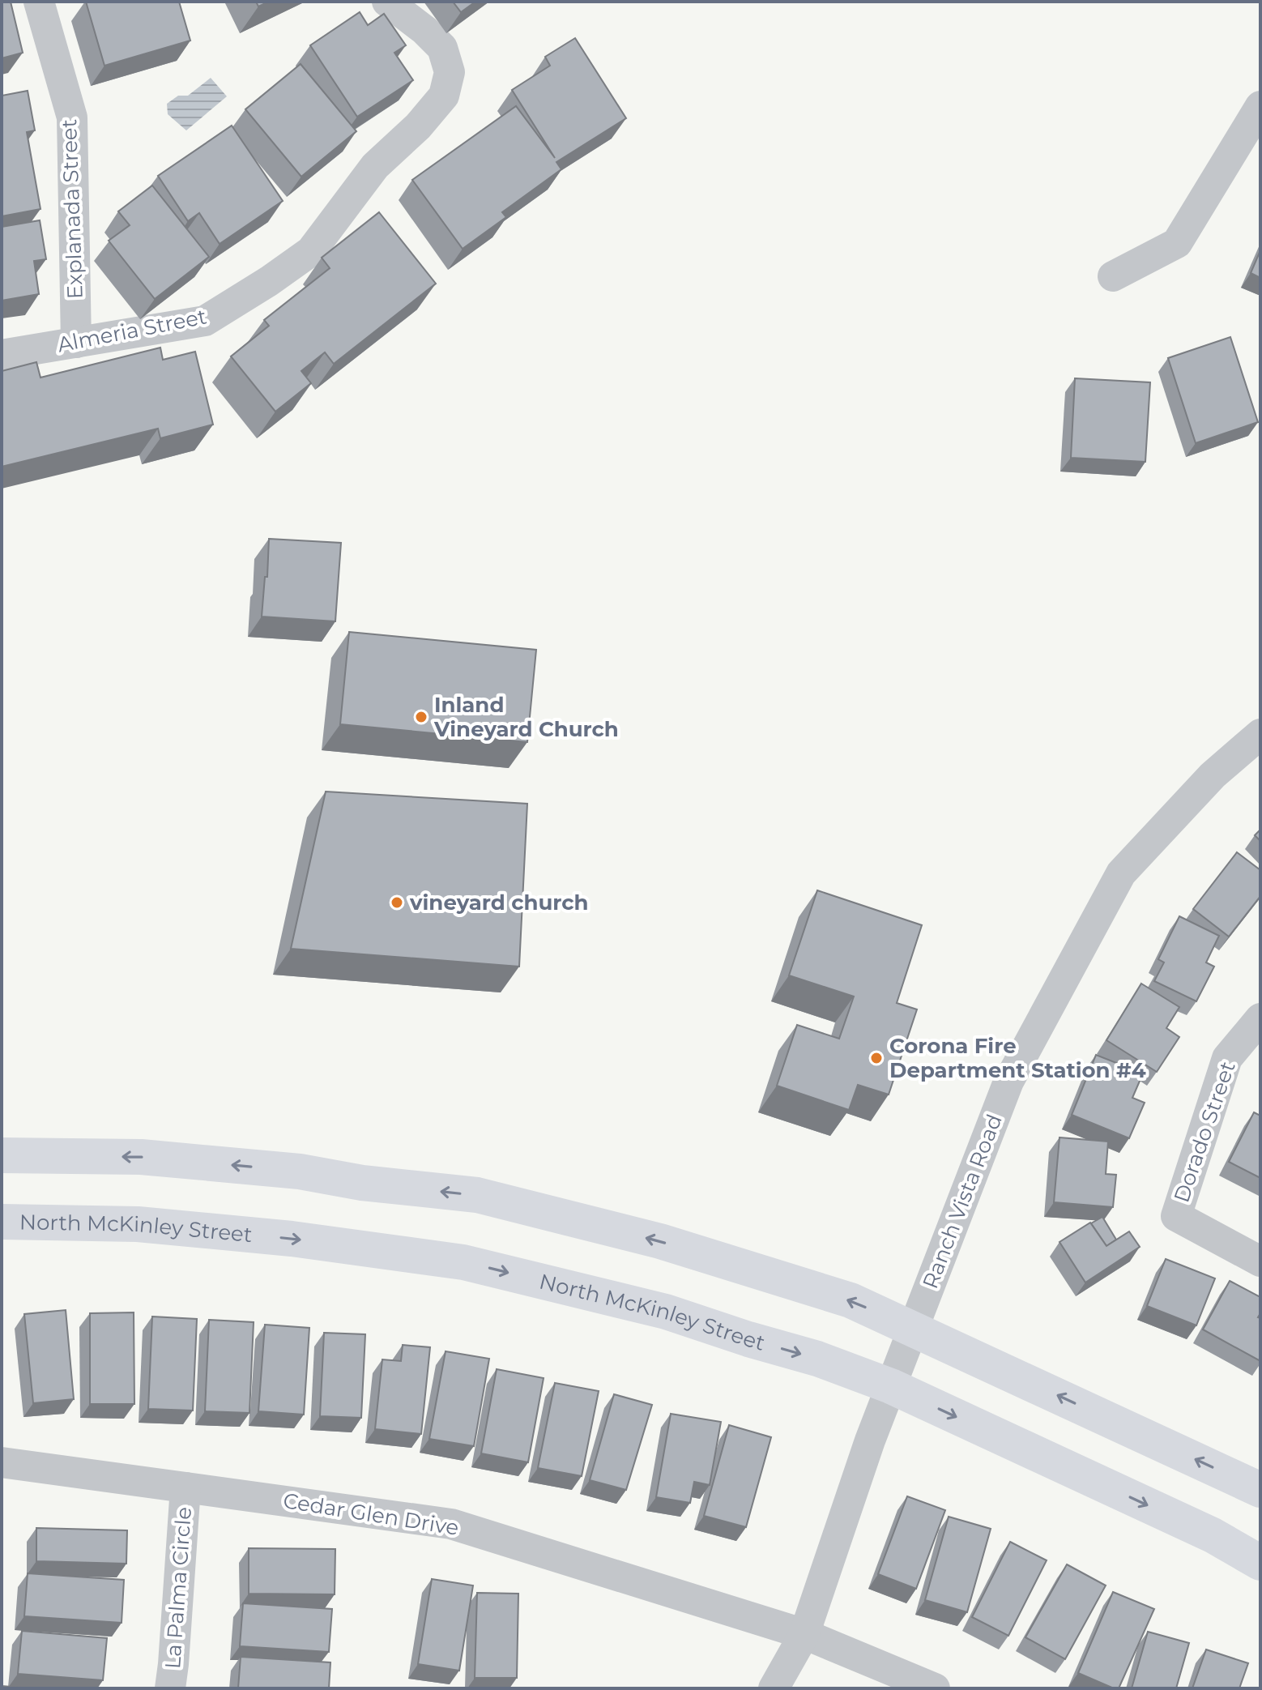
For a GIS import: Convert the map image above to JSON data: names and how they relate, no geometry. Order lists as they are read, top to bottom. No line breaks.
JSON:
{"streets":{"main road":["North McKinley Street"],"street":["Explanada Street","Almeria Street","Dorado Street","Ranch Vista Road","Cedar Glen Drive","La Palma Circle"]},"crossings":[["Explanada Street","Almeria Street"],["Ranch Vista Road","North McKinley Street"],["Ranch Vista Road","Cedar Glen Drive"],["Cedar Glen Drive","La Palma Circle"]],"places":["Inland Vineyard Church","vineyard church","Corona Fire Department Station #4"]}
